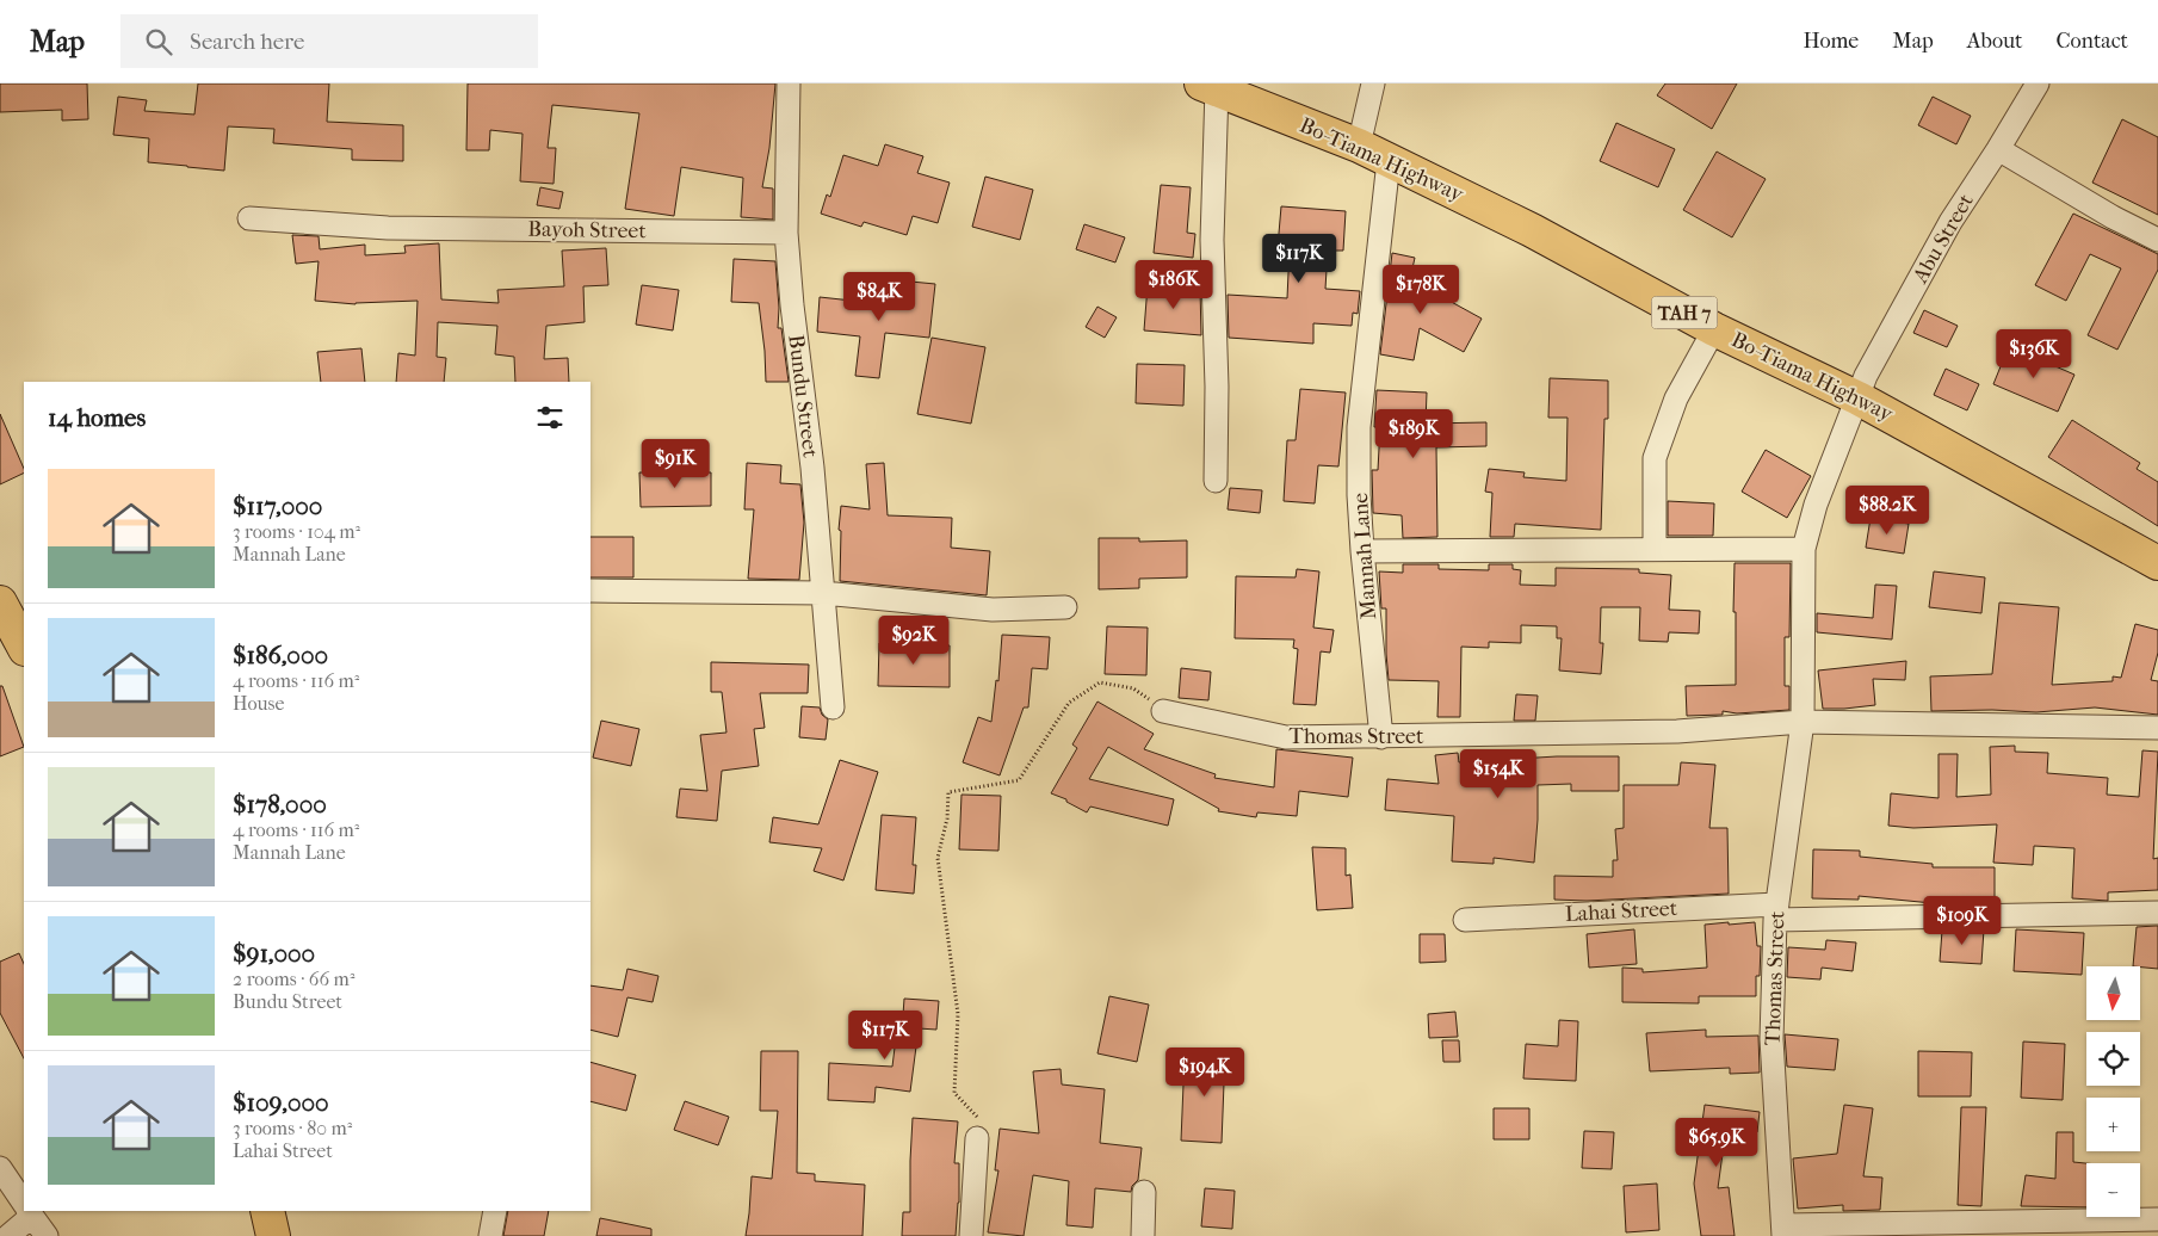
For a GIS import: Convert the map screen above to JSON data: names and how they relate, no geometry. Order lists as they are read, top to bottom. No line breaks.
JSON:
{"streets":{"main road":["Bo-Tiama Highway","TAH 7"],"street":["Bayoh Street","Abu Street","Bundu Street","Mannah Lane","Thomas Street","Lahai Street"]},"crossings":[["Bo-Tiama Highway","Abu Street"],["Bo-Tiama Highway","Mannah Lane"],["Bo-Tiama Highway","Thomas Street"],["Bayoh Street","Bundu Street"],["Abu Street","Thomas Street"],["Mannah Lane","Thomas Street"],["Thomas Street","Lahai Street"]],"north":"bottom","page":{"header":"Map","search":"Search here","nav":["Home","Map","About","Contact"],"price":["$117K","$186K","$178K","$84K","$136K","$189K","$91K","$88.2K","$92K","$154K","$109K","$117K","$194K","$65.9K"],"heading":"14 homes","list":[{"name":"$117,000","note":"3 rooms · 104 m² · Mannah Lane"},{"name":"$186,000","note":"4 rooms · 116 m² · House"},{"name":"$178,000","note":"4 rooms · 116 m² · Mannah Lane"},{"name":"$91,000","note":"2 rooms · 66 m² · Bundu Street"},{"name":"$109,000","note":"3 rooms · 80 m² · Lahai Street"}],"map_buttons":["+","−"]}}
